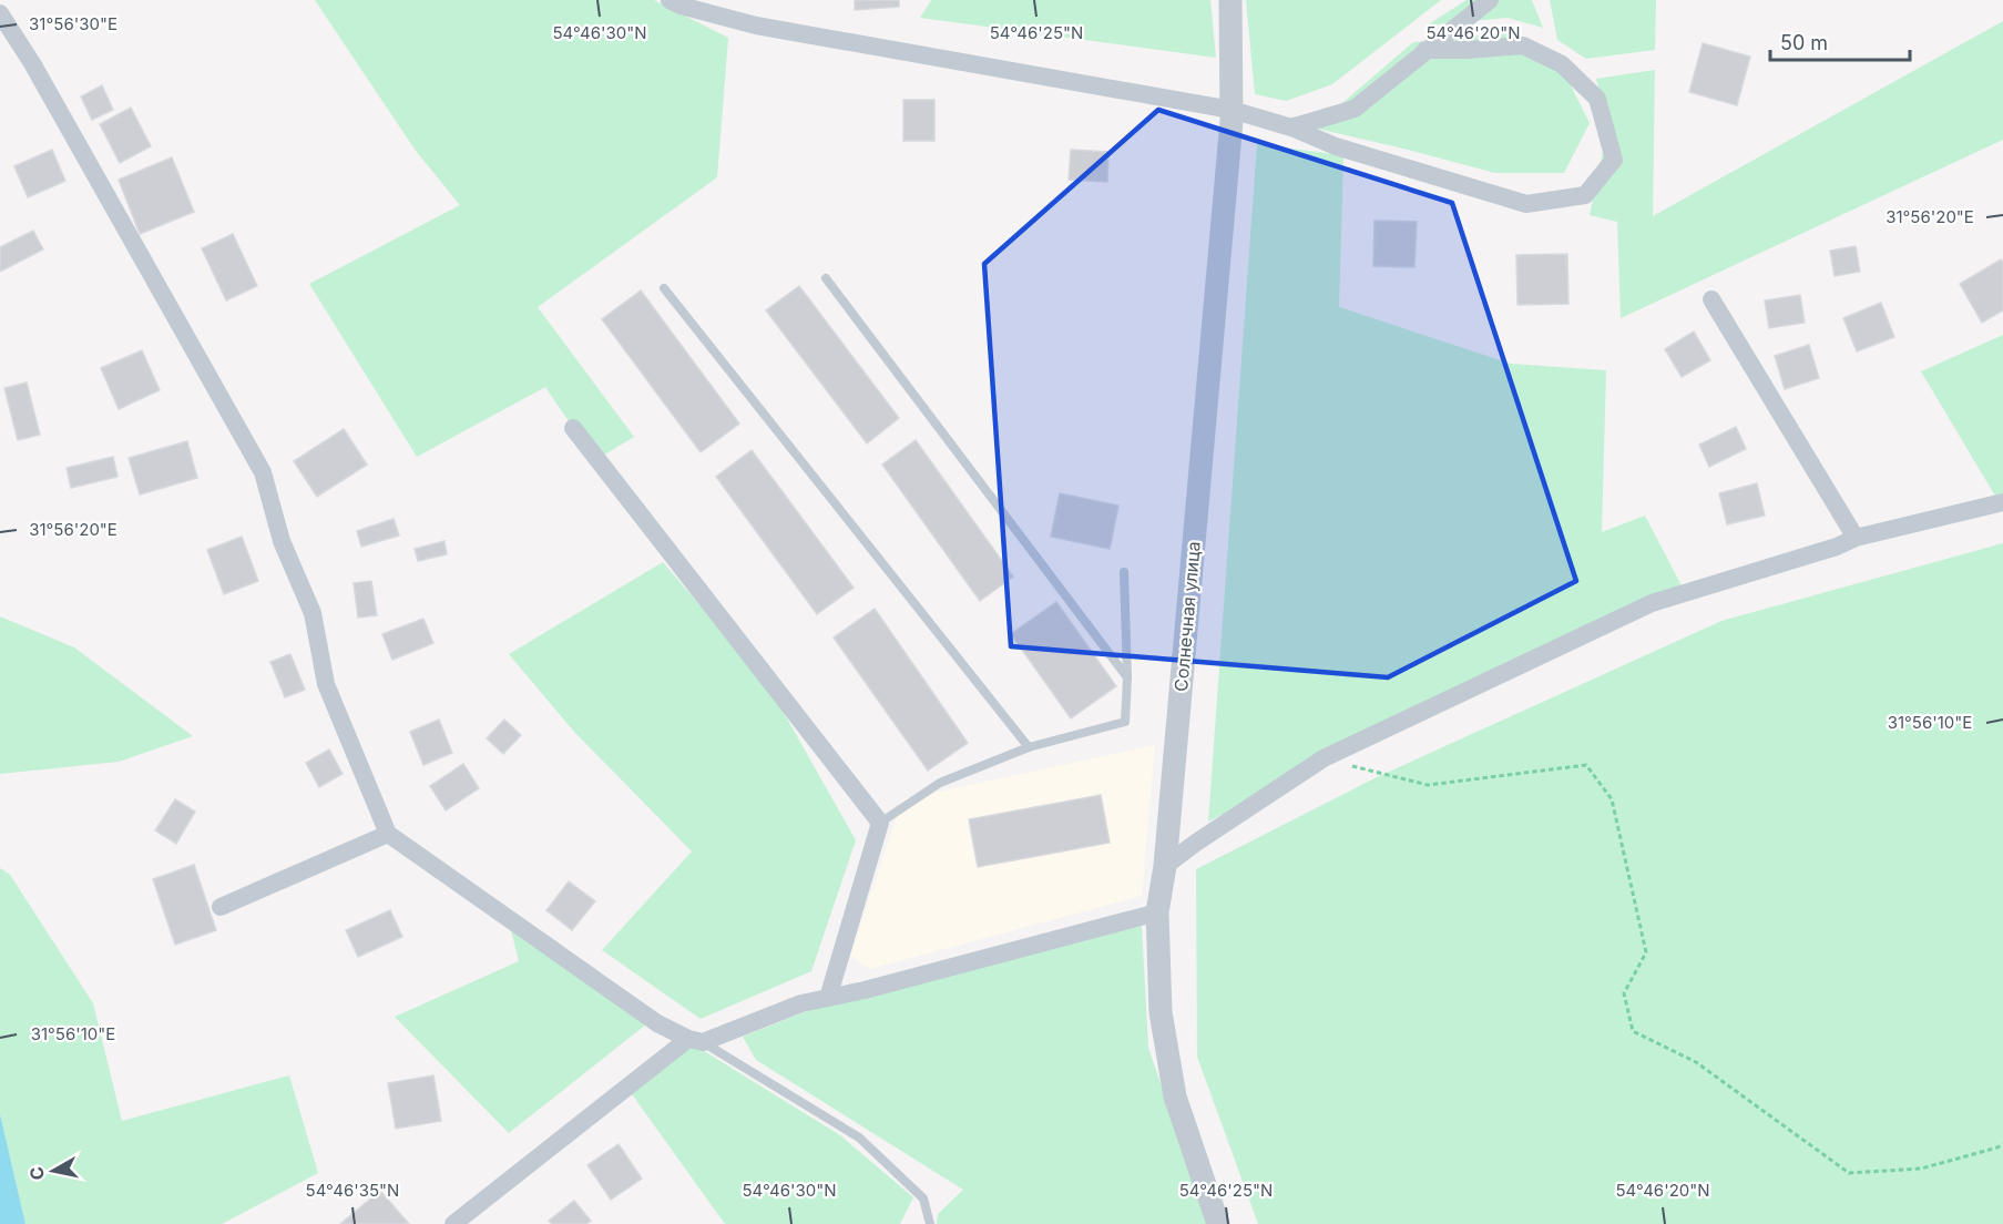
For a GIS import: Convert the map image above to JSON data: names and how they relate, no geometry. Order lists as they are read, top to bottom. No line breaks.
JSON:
{"streets":{"street":["Солнечная улица"]},"scale_bar":"50 m","north":"left","coordinates":["31°56'30\"E","54°46'30\"N","54°46'25\"N","54°46'20\"N","31°56'20\"E","31°56'10\"E","54°46'35\"N"]}
